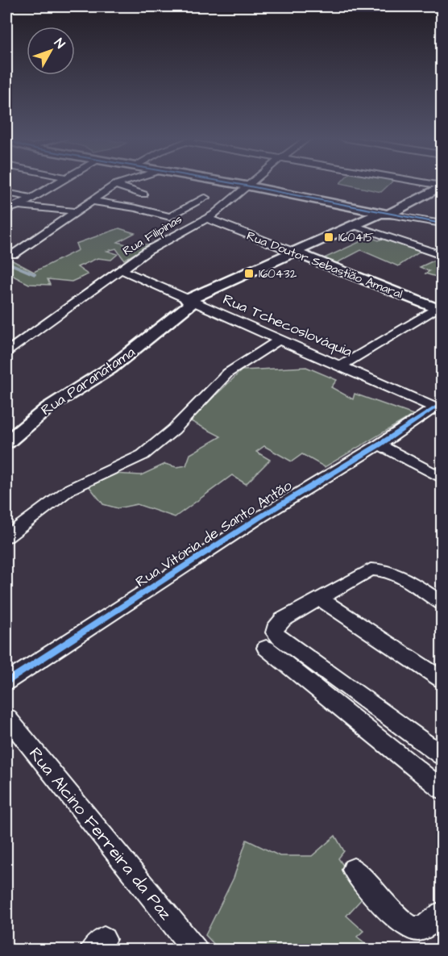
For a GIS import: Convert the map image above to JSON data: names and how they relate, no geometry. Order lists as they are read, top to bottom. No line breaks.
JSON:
{"streets":{"street":["Rua Filipinas","Rua Doutor Sebastião Amaral","Rua Tchecoslováquia","Rua Paranatama","Rua Vitória de Santo Antão","Rua Alcino Ferreira da Paz"]},"crossings":[["Rua Filipinas","Rua Doutor Sebastião Amaral"],["Rua Filipinas","Rua Tchecoslováquia"],["Rua Doutor Sebastião Amaral","Rua Paranatama"],["Rua Tchecoslováquia","Rua Paranatama"],["Rua Tchecoslováquia","Rua Vitória de Santo Antão"]],"places":{"transit":["160415","160432"]},"north":"top right"}
